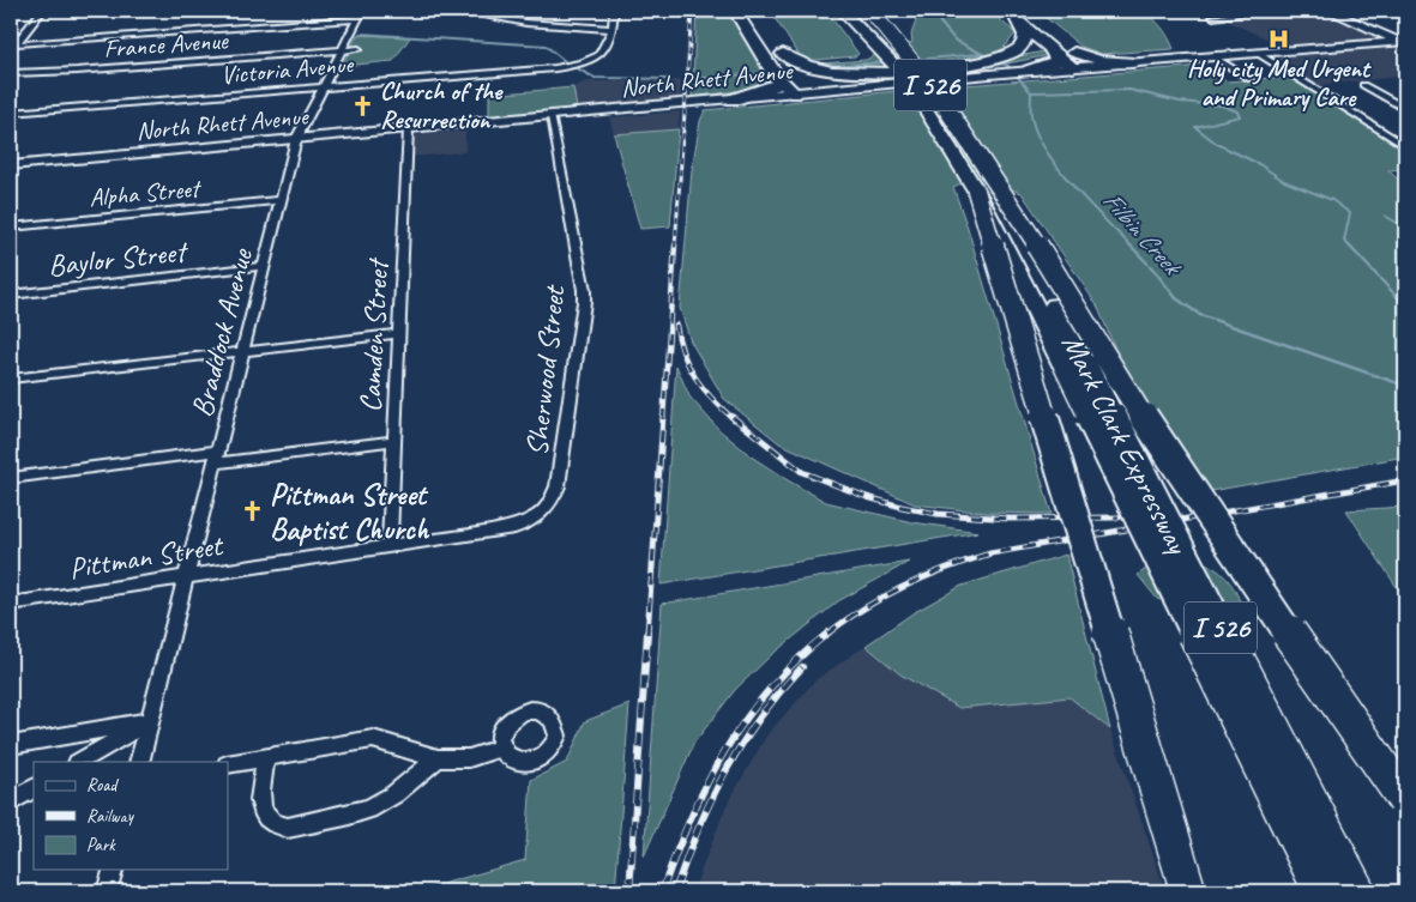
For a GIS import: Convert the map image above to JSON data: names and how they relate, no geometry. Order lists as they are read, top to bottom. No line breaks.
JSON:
{"streets":{"highway":["I 526","Mark Clark Expressway"],"main road":["North Rhett Avenue"],"street":["France Avenue","Victoria Avenue","Alpha Street","Baylor Street","Braddock Avenue","Camden Street","Sherwood Street","Pittman Street"]},"crossings":[["France Avenue","Braddock Avenue"],["Victoria Avenue","Braddock Avenue"],["North Rhett Avenue","Braddock Avenue"],["North Rhett Avenue","Camden Street"],["North Rhett Avenue","Sherwood Street"],["Alpha Street","Braddock Avenue"],["Baylor Street","Braddock Avenue"],["Braddock Avenue","Pittman Street"],["Camden Street","Pittman Street"],["Sherwood Street","Pittman Street"]],"water":["Filbin Creek"],"places":{"hospital":["Holy city Med Urgent and Primary Care"],"church":["Church of the Resurrection","Pittman Street Baptist Church"]},"legend":["Road","Railway","Park"]}
